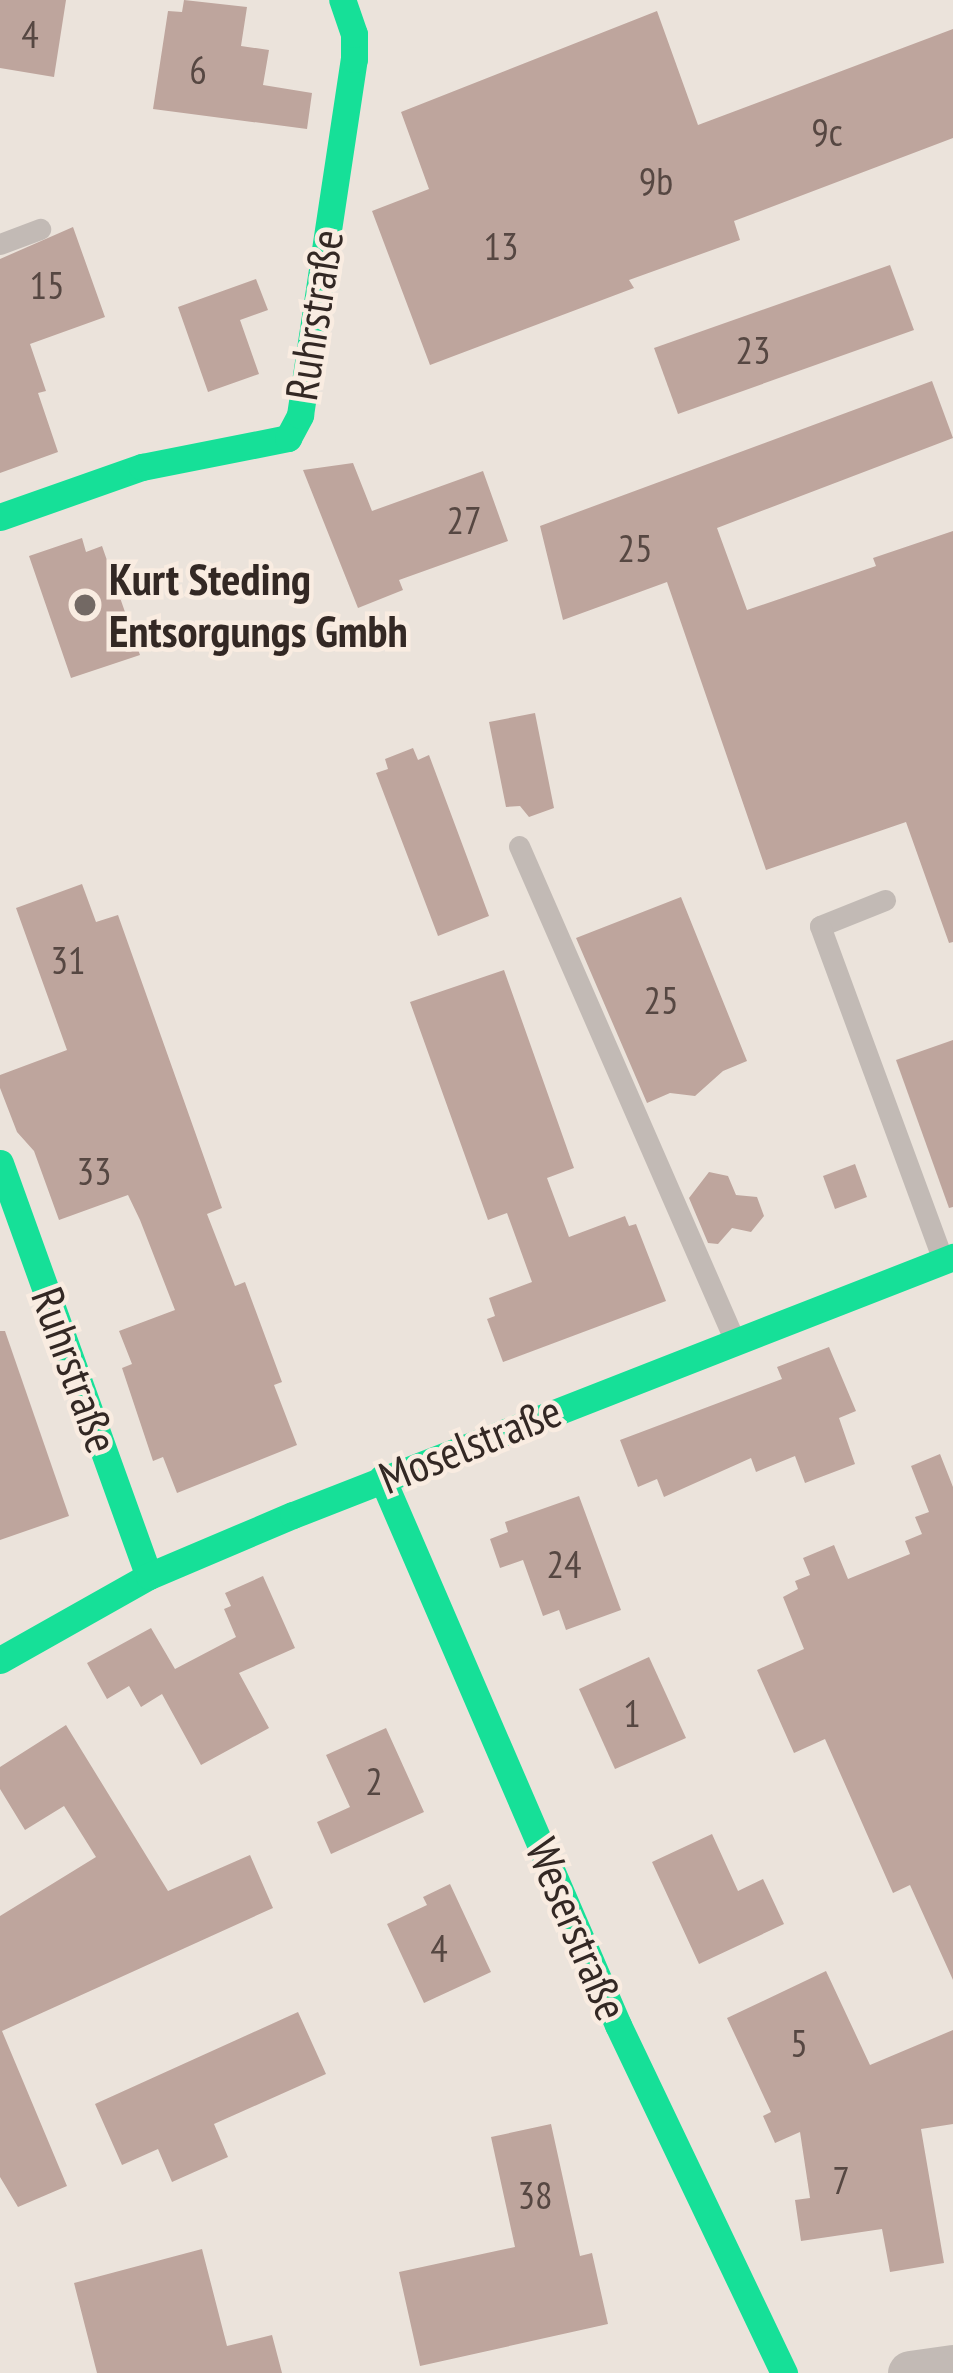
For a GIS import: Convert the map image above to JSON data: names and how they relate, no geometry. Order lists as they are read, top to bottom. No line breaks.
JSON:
{"streets":{"street":["Ruhrstraße","Moselstraße","Weserstraße"]},"crossings":[["Ruhrstraße","Moselstraße"],["Moselstraße","Weserstraße"]],"places":["Kurt Steding Entsorgungs Gmbh"],"house_numbers":["4","6","9c","9b","13","15","23","27","25","31","25","33","24","1","2","4","5","7","38"]}
